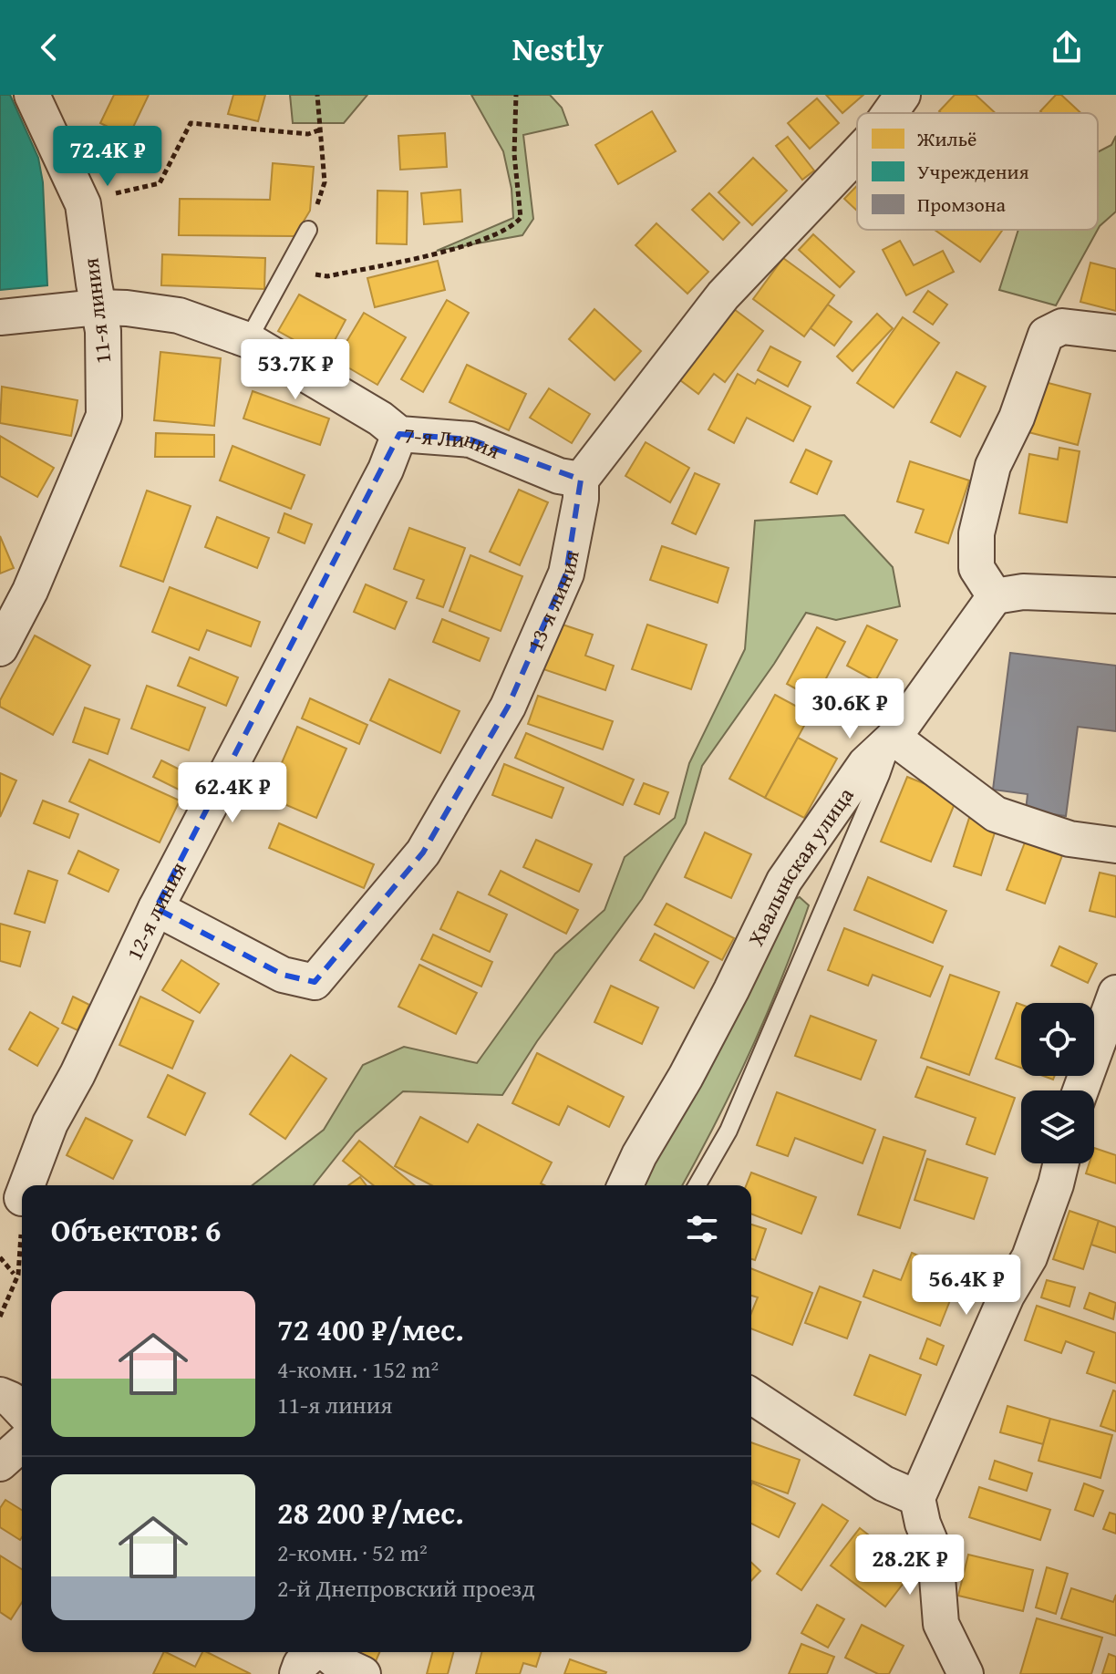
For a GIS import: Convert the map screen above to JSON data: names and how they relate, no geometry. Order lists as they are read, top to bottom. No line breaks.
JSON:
{"streets":{"street":["11-я линия","7-я Линия","13-я линия","Хвалынская улица","12-я линия"]},"crossings":[["11-я линия","7-я Линия"],["7-я Линия","13-я линия"],["7-я Линия","12-я линия"],["13-я линия","12-я линия"]],"legend":["Жильё","Учреждения","Промзона"],"page":{"header":"Nestly","price":["72.4K ₽","53.7K ₽","30.6K ₽","62.4K ₽","56.4K ₽","28.2K ₽"],"heading":"Объектов: 6","list":[{"name":"72 400 ₽/мес.","note":"4-комн. · 152 m² · 11-я линия"},{"name":"28 200 ₽/мес.","note":"2-комн. · 52 m² · 2-й Днепровский проезд"}]}}
